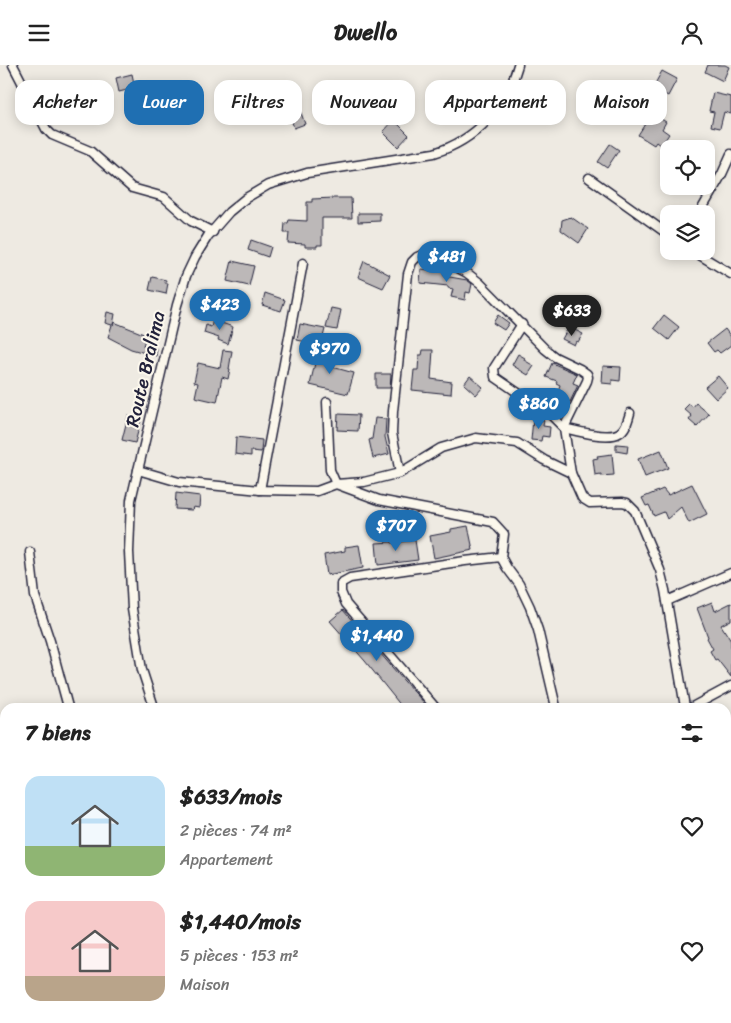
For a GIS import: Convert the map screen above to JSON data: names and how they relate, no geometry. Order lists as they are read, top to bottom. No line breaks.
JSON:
{"streets":{"street":["Route Bralima"]},"page":{"header":"Dwello","chip":["Acheter","Louer","Filtres","Nouveau","Appartement","Maison"],"price":["$481","$423","$633","$970","$860","$707","$1,440"],"heading":"7 biens","list":[{"name":"$633/mois","note":"2 pièces · 74 m² · Appartement"},{"name":"$1,440/mois","note":"5 pièces · 153 m² · Maison"}]}}
